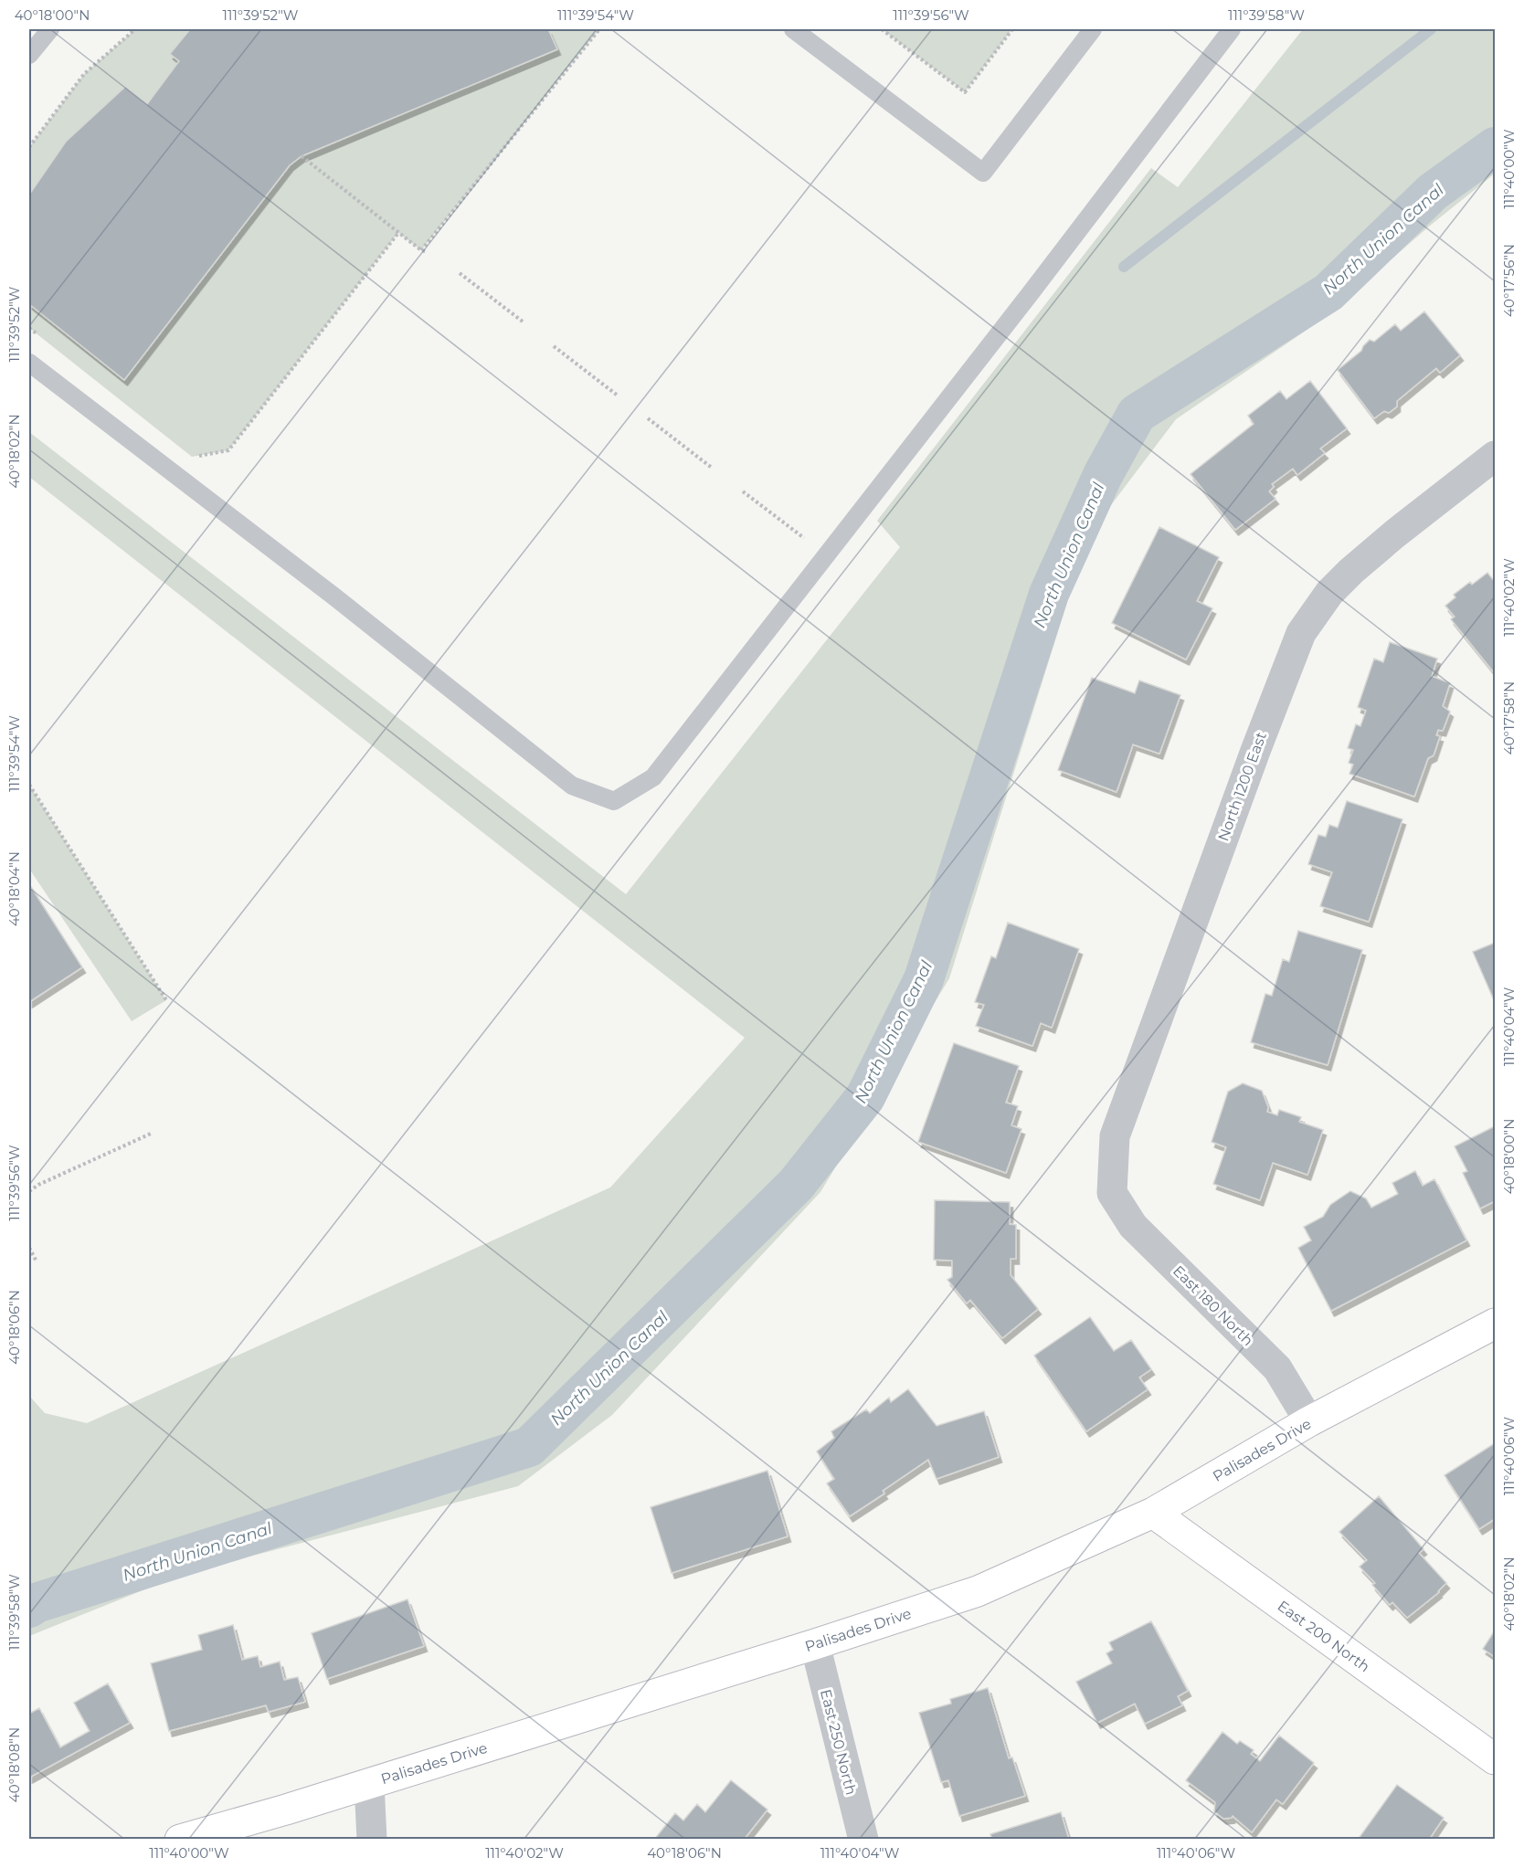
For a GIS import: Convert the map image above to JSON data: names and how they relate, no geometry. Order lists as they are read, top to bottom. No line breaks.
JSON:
{"streets":{"street":["North 1200 East","East 180 North","Palisades Drive","East 200 North","East 250 North"]},"crossings":[["North 1200 East","East 180 North"],["East 180 North","Palisades Drive"],["Palisades Drive","East 200 North"],["Palisades Drive","East 250 North"]],"water":["North Union Canal"],"coordinates":["40°18'00\"N","111°39'52\"W","111°39'54\"W","111°39'56\"W","111°39'58\"W","111°40'00\"W","40°17'56\"N","40°18'02\"N","111°40'02\"W","40°17'58\"N","40°18'04\"N","111°40'04\"W","40°18'06\"N","111°40'06\"W","40°18'08\"N"]}
